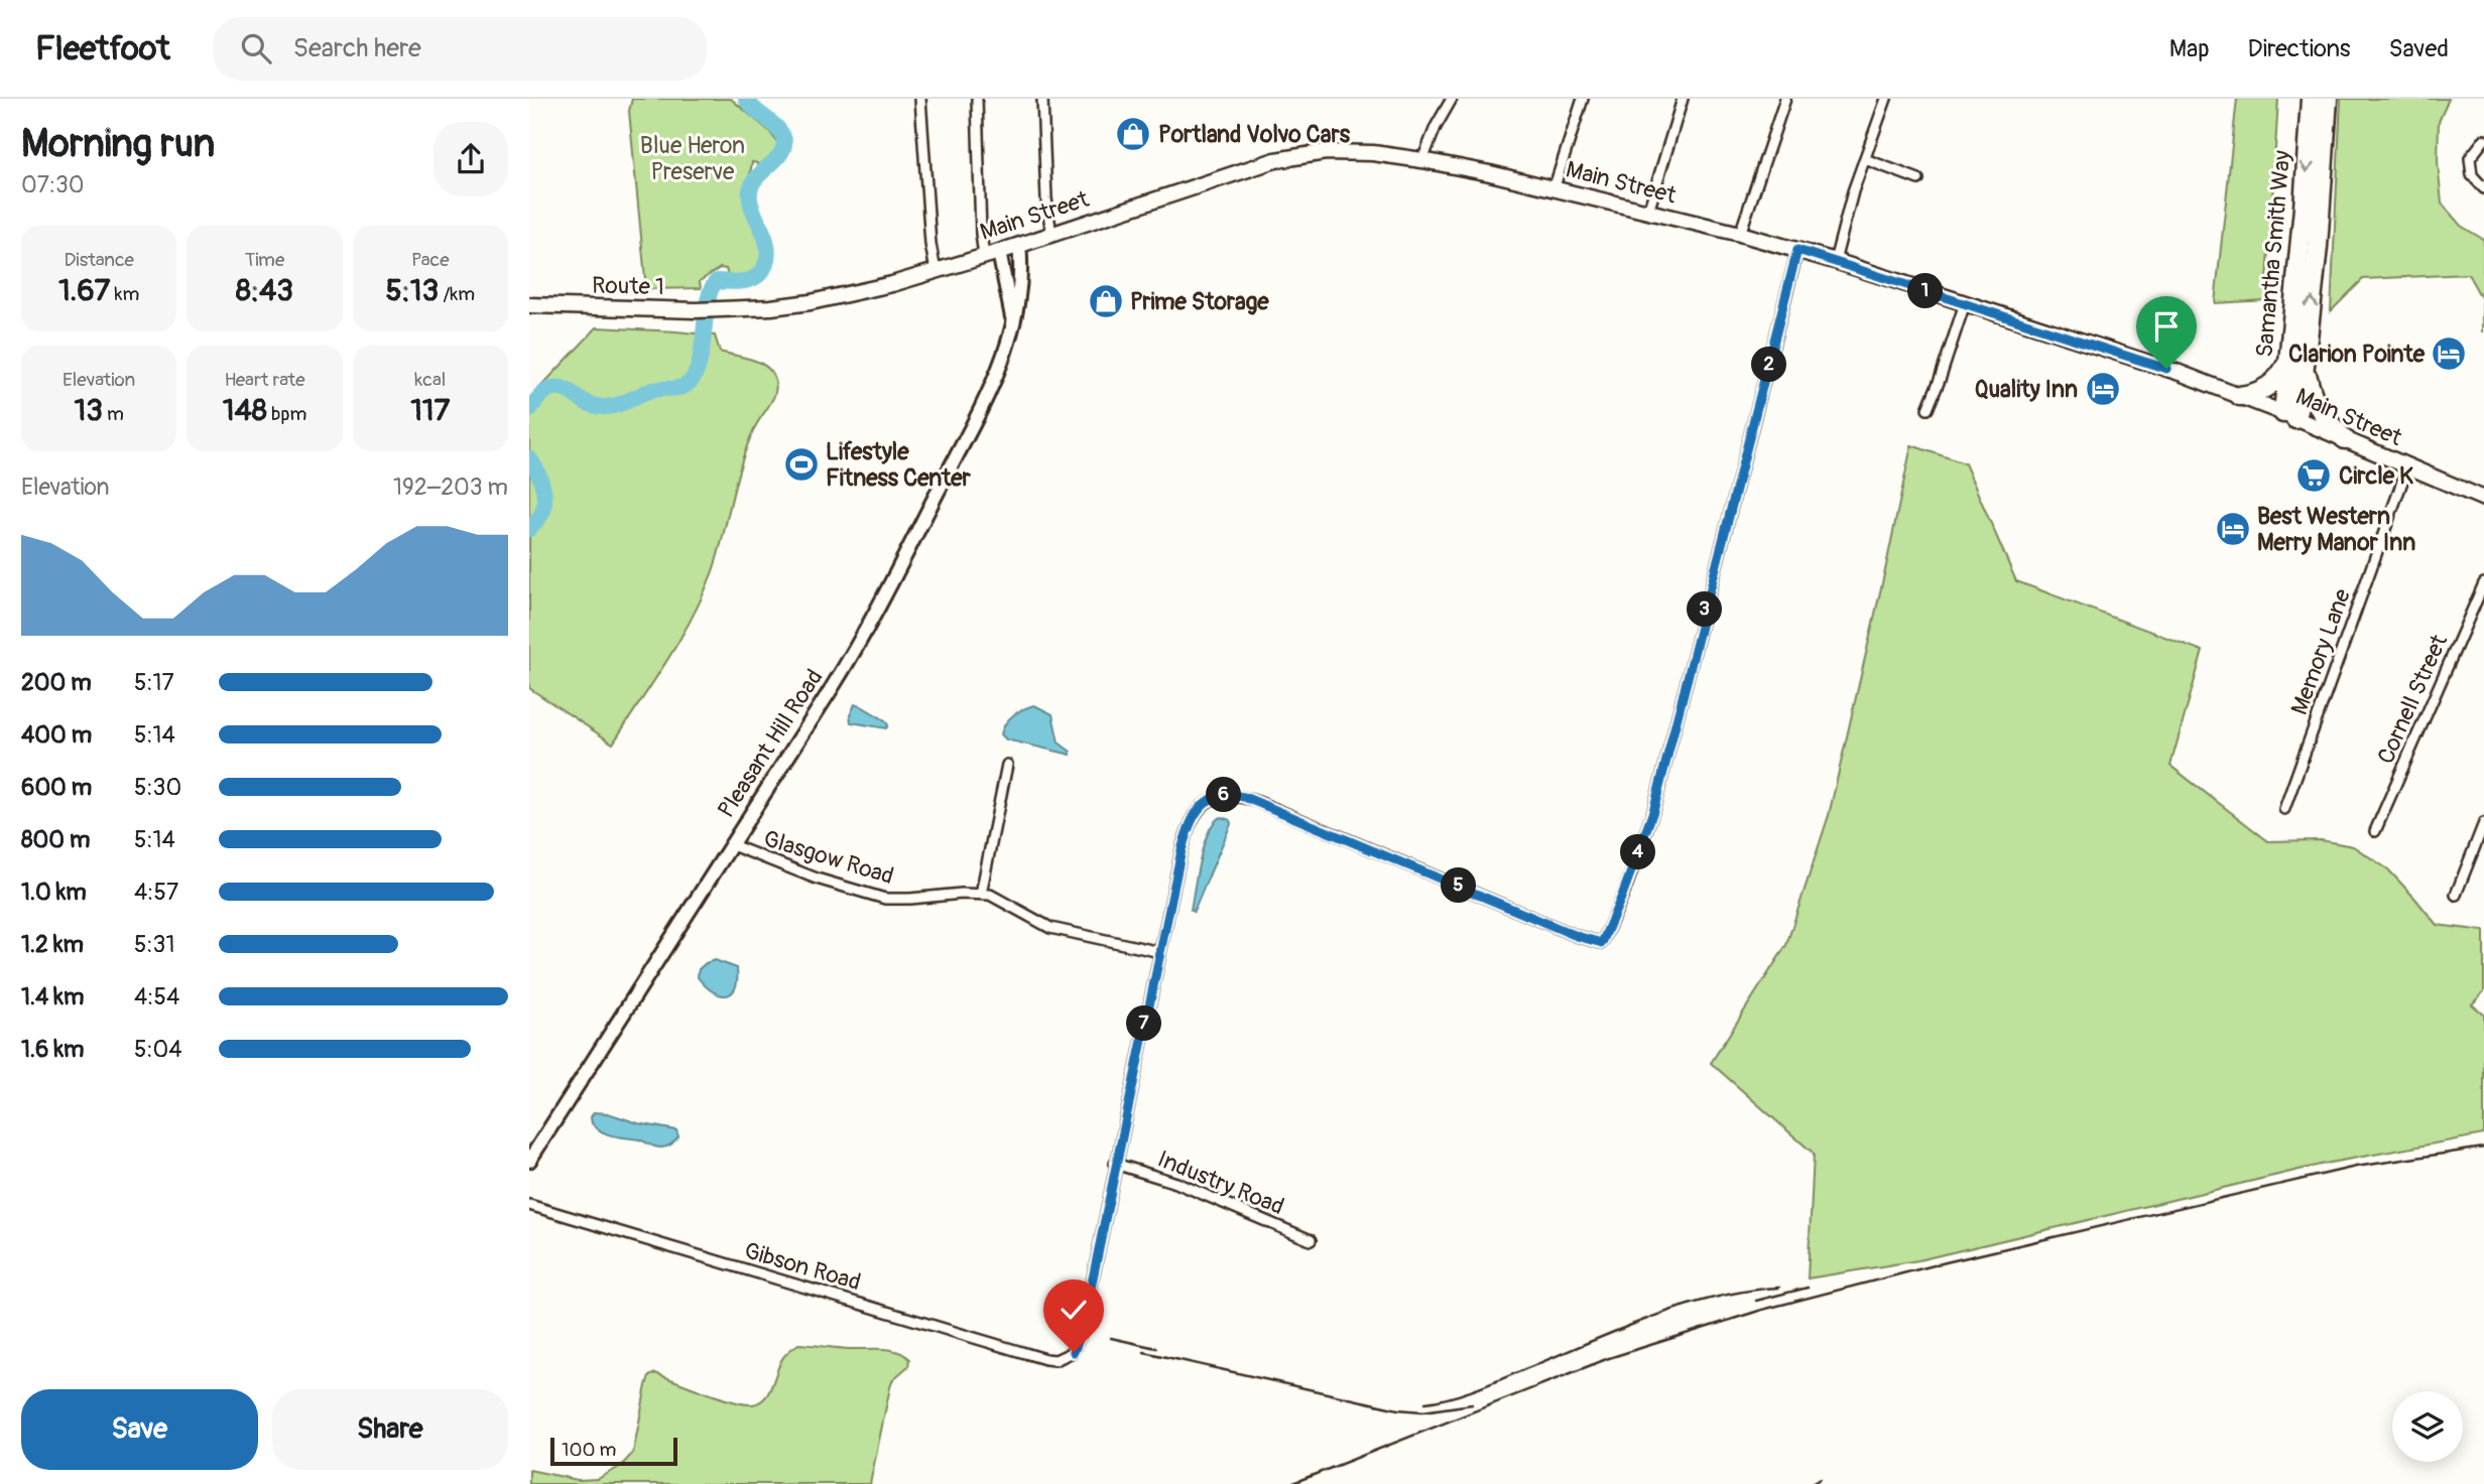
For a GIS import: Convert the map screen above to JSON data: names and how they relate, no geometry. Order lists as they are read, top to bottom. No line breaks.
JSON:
{"streets":{"highway":["Samantha Smith Way"],"main road":["Main Street","Route 1"],"street":["Memory Lane","Cornell Street","Pleasant Hill Road","Glasgow Road","Industry Road","Gibson Road"]},"crossings":[["Main Street","Samantha Smith Way"],["Main Street","Route 1"],["Main Street","Memory Lane"],["Main Street","Pleasant Hill Road"],["Pleasant Hill Road","Glasgow Road"],["Industry Road","Gibson Road"]],"parks":["Blue Heron Preserve"],"places":{"shop":["Portland Volvo Cars","Prime Storage"],"hotel":["Clarion Pointe","Quality Inn","Best Western Merry Manor Inn"],"sports":["Lifestyle Fitness Center"],"supermarket":["Circle K"]},"scale_bar":"100 m","page":{"header":"Fleetfoot","search":"Search here","nav":["Map","Directions","Saved"],"heading":["Morning run","07:30"],"stats":[["Distance","1.67 km"],["Time","8:43"],["Pace","5:13 /km"],["Elevation","13 m"],["Heart rate","148 bpm"],["kcal","117"]],"pins":["1","2","3","6","4","5","7"],"chart":["Elevation","192–203 m"],"list":[{"name":"200 m","note":"5:17"},{"name":"400 m","note":"5:14"},{"name":"600 m","note":"5:30"},{"name":"800 m","note":"5:14"},{"name":"1.0 km","note":"4:57"},{"name":"1.2 km","note":"5:31"},{"name":"1.4 km","note":"4:54"},{"name":"1.6 km","note":"5:04"}],"buttons":["Save","Share"],"scale":"100 m"}}
